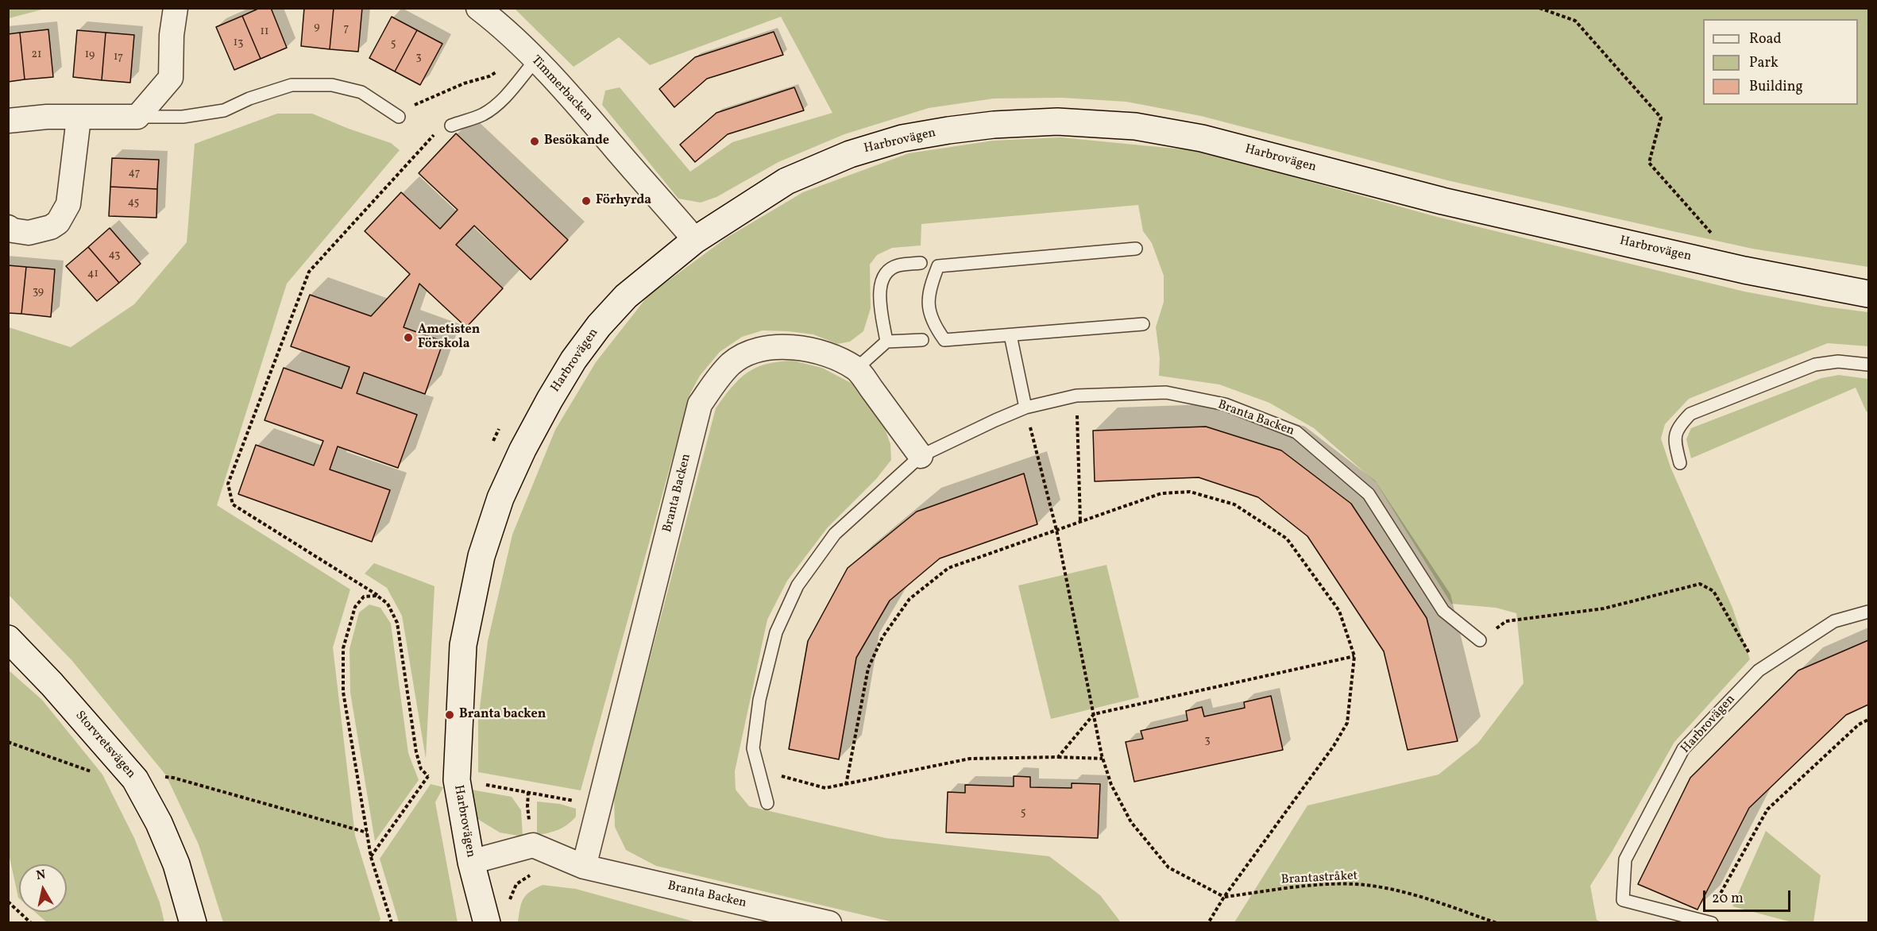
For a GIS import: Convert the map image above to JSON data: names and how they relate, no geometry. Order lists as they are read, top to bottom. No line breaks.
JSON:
{"streets":{"street":["Timmerbacken","Harbrovägen","Branta Backen","Storvretsvägen"],"path":["Brantastråket"]},"crossings":[["Timmerbacken","Harbrovägen"]],"places":["Besökande","Förhyrda","Ametisten Förskola","Branta backen"],"house_numbers":["9","7","11","13","5","21","19","17","3","47","45","43","41","39","3","5"],"legend":["Road","Park","Building"],"scale_bar":"20 m","north":"top"}
